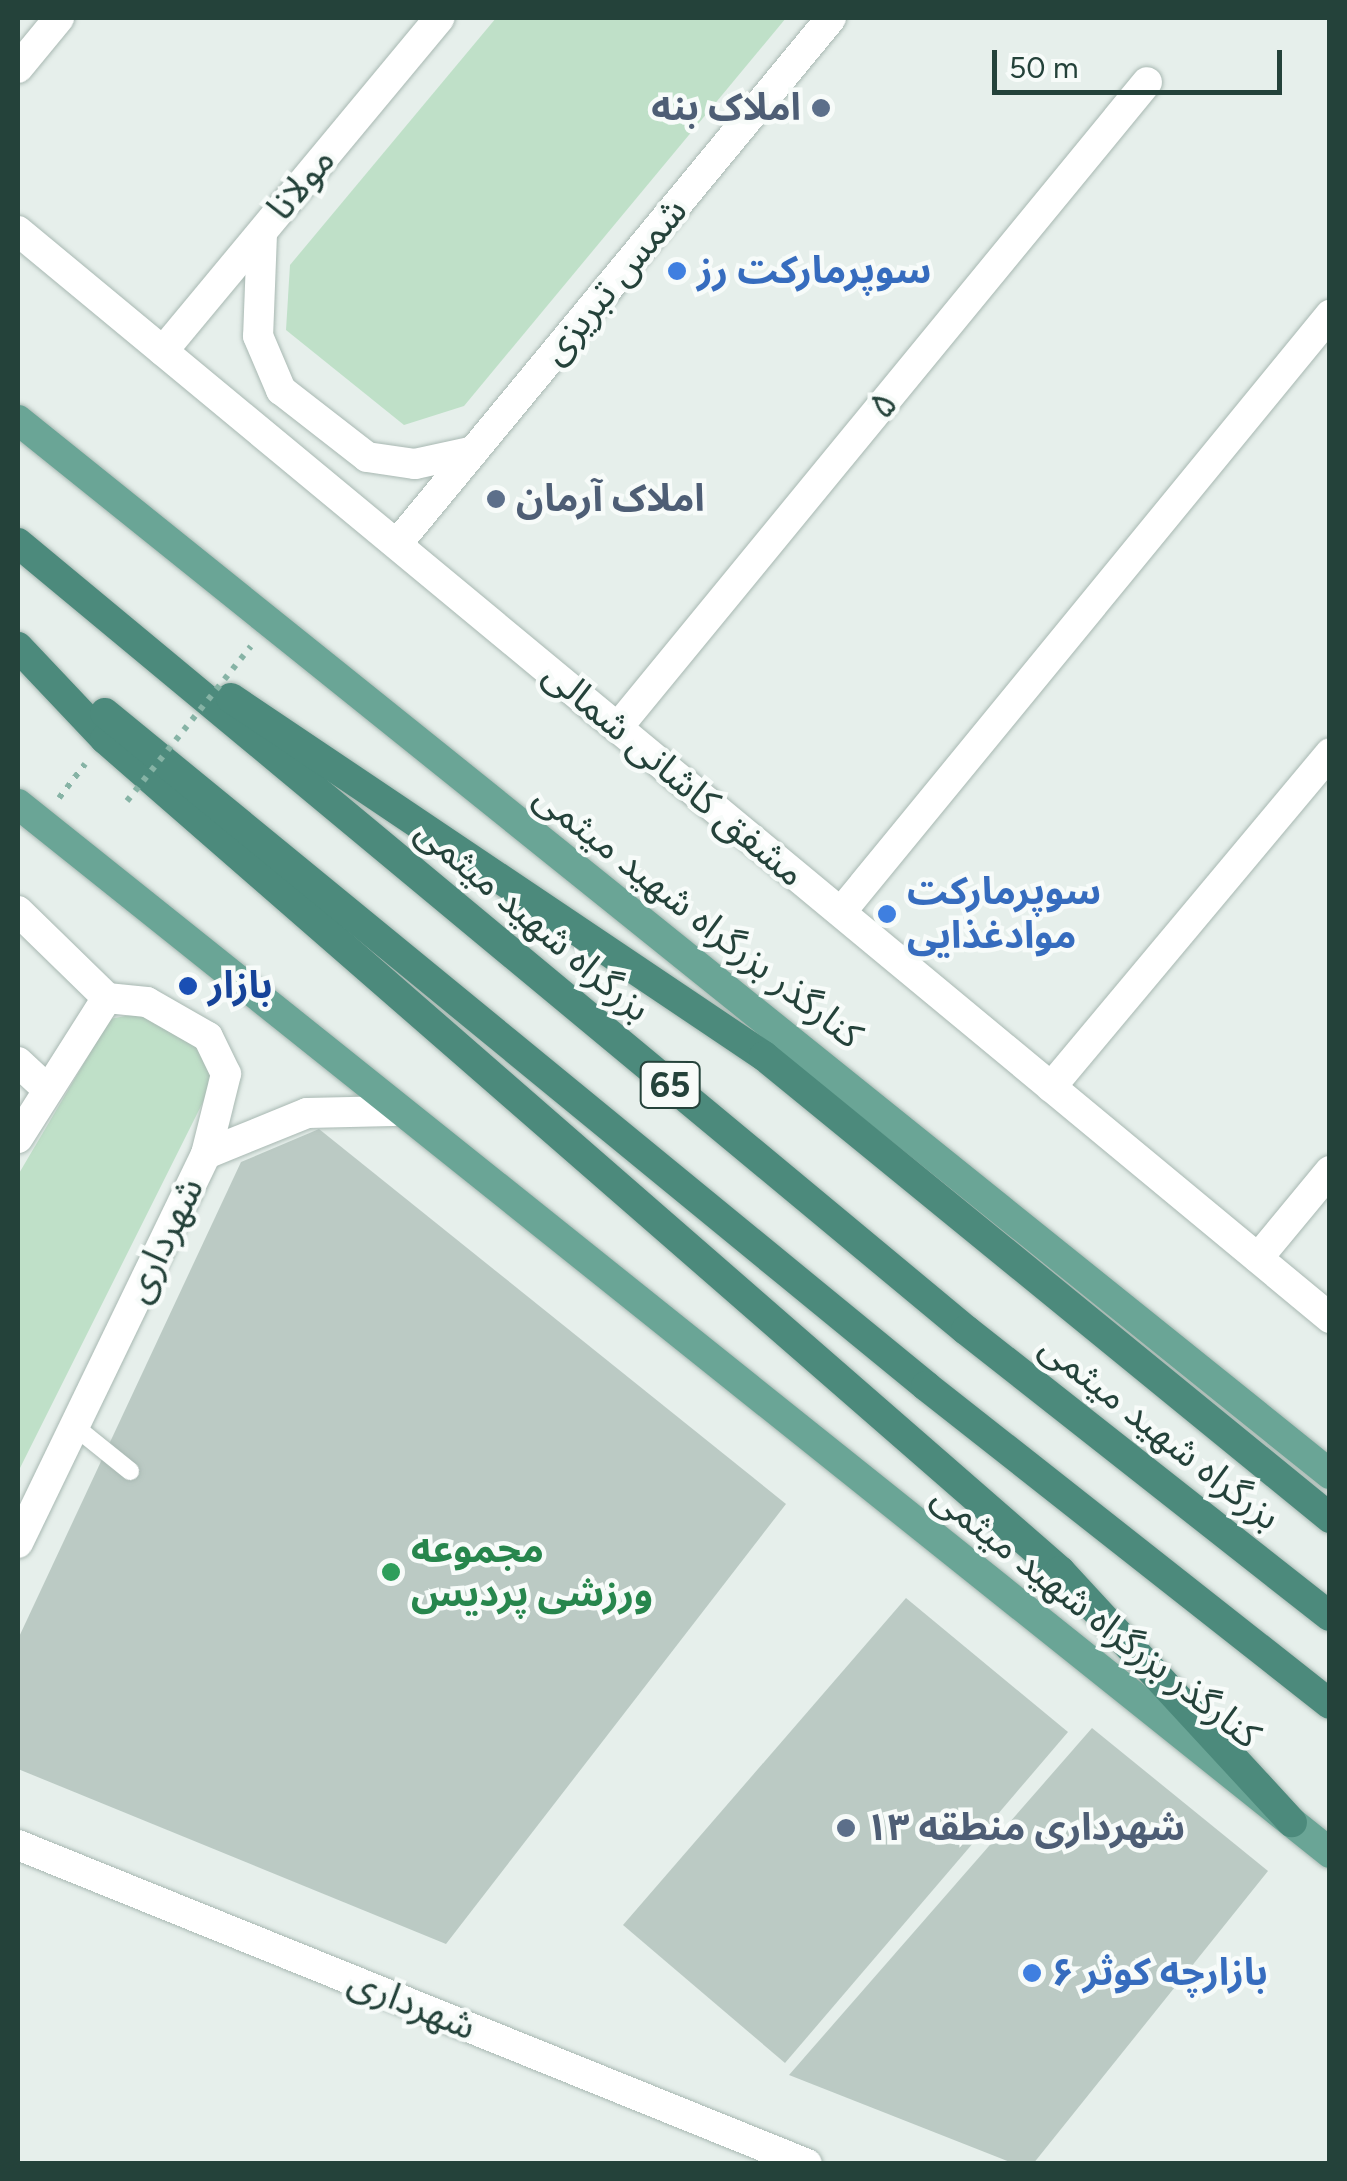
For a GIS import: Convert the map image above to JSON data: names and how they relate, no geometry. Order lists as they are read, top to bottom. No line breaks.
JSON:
{"streets":{"highway":["بزرگراه شهید میثمی","65"],"main road":["کنارگذر بزرگراه شهید میثمی"],"street":["مولانا","شمس تبریزی","۵","مشفق کاشانی شمالی","شهرداری"]},"crossings":[["مولانا","مشفق کاشانی شمالی"],["شمس تبریزی","مشفق کاشانی شمالی"],["۵","مشفق کاشانی شمالی"]],"places":["املاک بنه","سوپرمارکت رز","املاک آرمان","سوپرمارکت موادغذایی","بازار","مجموعه ورزشی پردیس","شهرداری منطقه ۱۳","بازارچه کوثر ۶"],"scale_bar":"50 m"}
